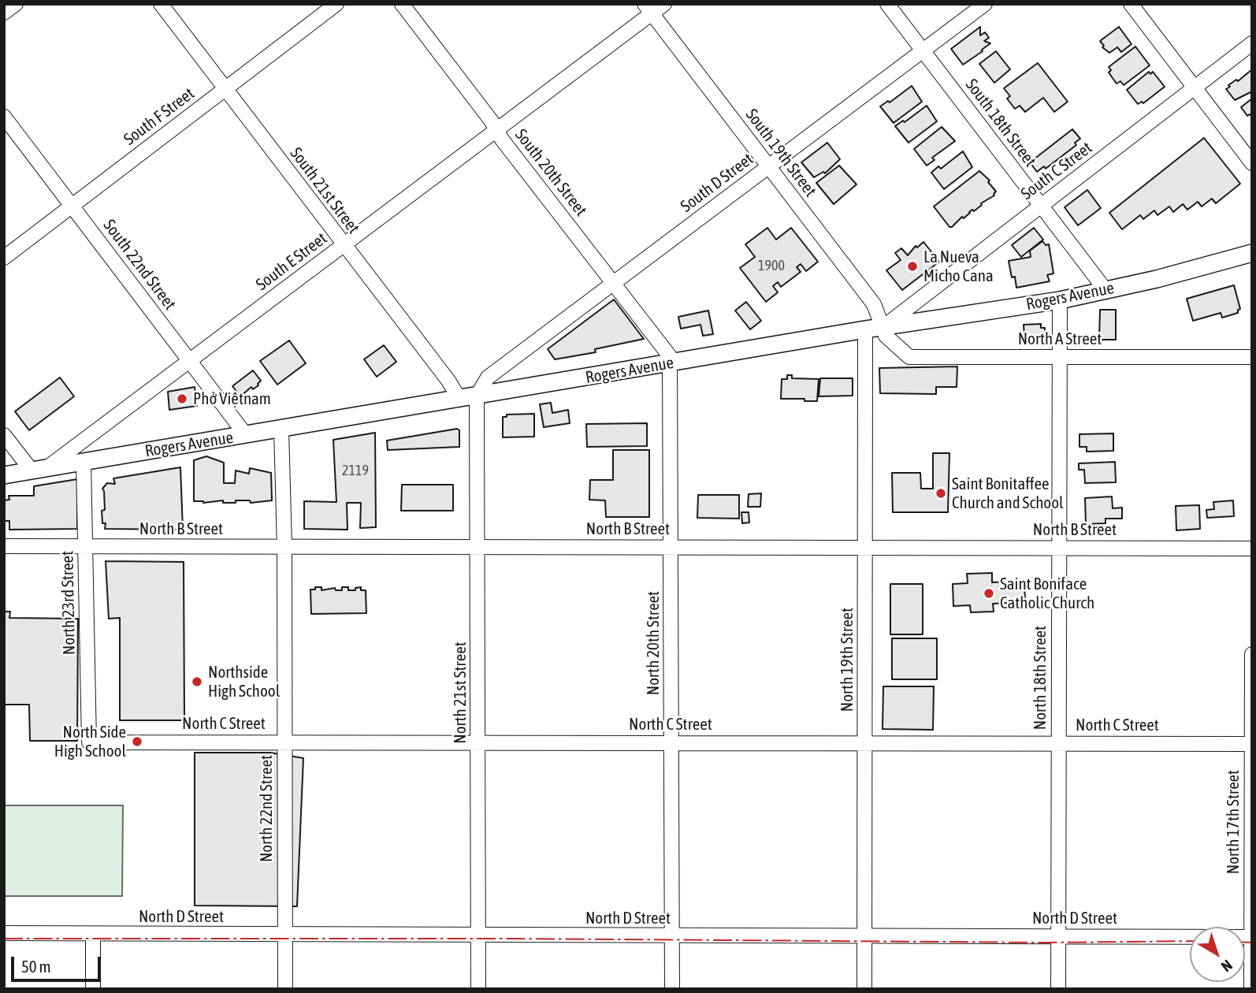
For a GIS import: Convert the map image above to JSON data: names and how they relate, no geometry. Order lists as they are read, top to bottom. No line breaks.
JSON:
{"streets":{"main road":["Rogers Avenue"],"street":["South F Street","South 18th Street","South 19th Street","South C Street","South 20th Street","South D Street","South 21st Street","South E Street","South 22nd Street","North A Street","North B Street","North 23rd Street","North 20th Street","North 19th Street","North 18th Street","North 21st Street","North C Street","North 22nd Street","North 17th Street","North D Street"]},"crossings":[["South F Street","South 21st Street"],["South F Street","South 22nd Street"],["South 18th Street","South C Street"],["South 18th Street","South D Street"],["South 18th Street","Rogers Avenue"],["South 19th Street","South C Street"],["South 19th Street","South D Street"],["South 19th Street","South E Street"],["South 19th Street","Rogers Avenue"],["South 19th Street","North A Street"],["South C Street","Rogers Avenue"],["South C Street","North A Street"],["South 20th Street","South D Street"],["South 20th Street","South E Street"],["South 20th Street","Rogers Avenue"],["South 20th Street","North 20th Street"],["South D Street","Rogers Avenue"],["South D Street","North 21st Street"],["South 21st Street","South E Street"],["South 21st Street","Rogers Avenue"],["South E Street","South 22nd Street"],["South E Street","Rogers Avenue"],["South 22nd Street","Rogers Avenue"],["Rogers Avenue","North A Street"],["Rogers Avenue","North 23rd Street"],["Rogers Avenue","North 20th Street"],["Rogers Avenue","North 19th Street"],["Rogers Avenue","North 18th Street"],["Rogers Avenue","North 21st Street"],["Rogers Avenue","North 22nd Street"],["North A Street","North 18th Street"],["North B Street","North 23rd Street"],["North B Street","North 20th Street"],["North B Street","North 19th Street"],["North B Street","North 18th Street"],["North B Street","North 21st Street"],["North B Street","North 22nd Street"],["North 23rd Street","North C Street"],["North 20th Street","North C Street"],["North 20th Street","North D Street"],["North 19th Street","North C Street"],["North 19th Street","North D Street"],["North 18th Street","North C Street"],["North 18th Street","North D Street"],["North 21st Street","North C Street"],["North 21st Street","North D Street"],["North C Street","North 22nd Street"],["North C Street","North 17th Street"],["North 22nd Street","North D Street"],["North 17th Street","North D Street"]],"places":["La Nueva Micho Cana","Phở Việtnam","Saint Bonitaffee Church and School","Saint Boniface Catholic Church","Northside High School","North Side High School"],"house_numbers":["1900","2119"],"scale_bar":"50 m","north":"bottom right"}
